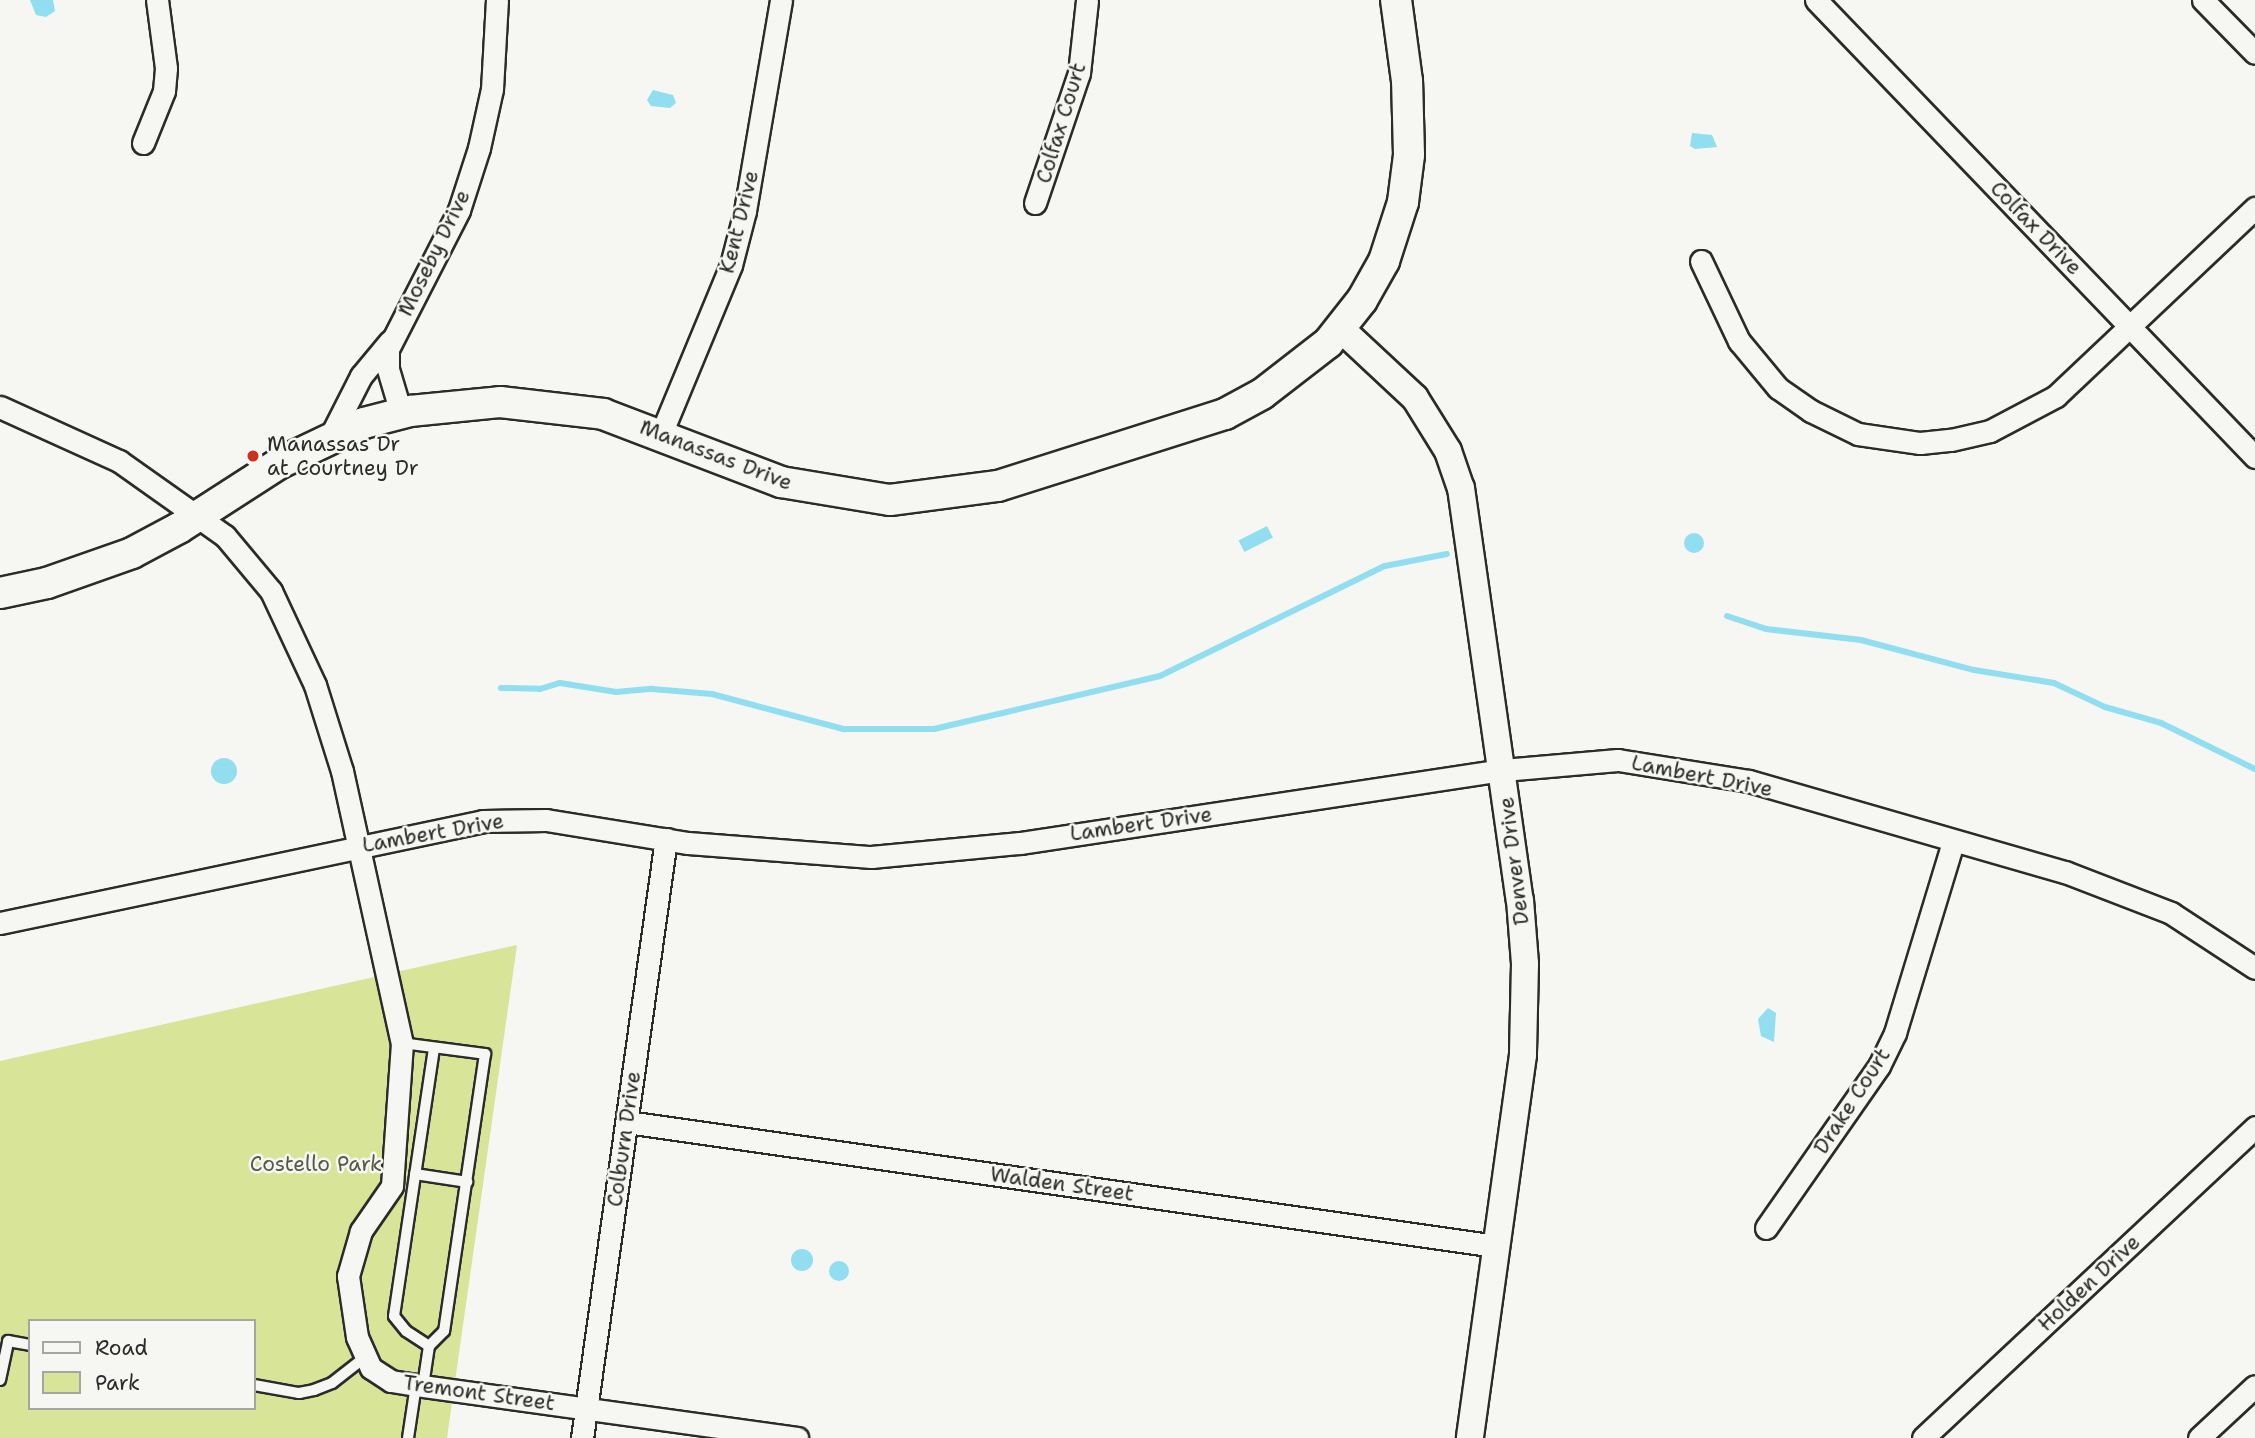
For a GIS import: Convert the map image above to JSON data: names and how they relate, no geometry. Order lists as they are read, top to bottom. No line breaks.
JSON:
{"streets":{"main road":["Manassas Drive"],"street":["Colfax Court","Kent Drive","Colfax Drive","Moseby Drive","Lambert Drive","Denver Drive","Drake Court","Colburn Drive","Walden Street","Holden Drive","Tremont Street"]},"crossings":[["Kent Drive","Manassas Drive"],["Moseby Drive","Manassas Drive"],["Manassas Drive","Denver Drive"],["Lambert Drive","Denver Drive"],["Lambert Drive","Drake Court"],["Lambert Drive","Colburn Drive"],["Denver Drive","Walden Street"],["Colburn Drive","Walden Street"],["Colburn Drive","Tremont Street"]],"parks":["Costello Park"],"places":["Manassas Dr at Courtney Dr"],"legend":["Road","Park"]}
